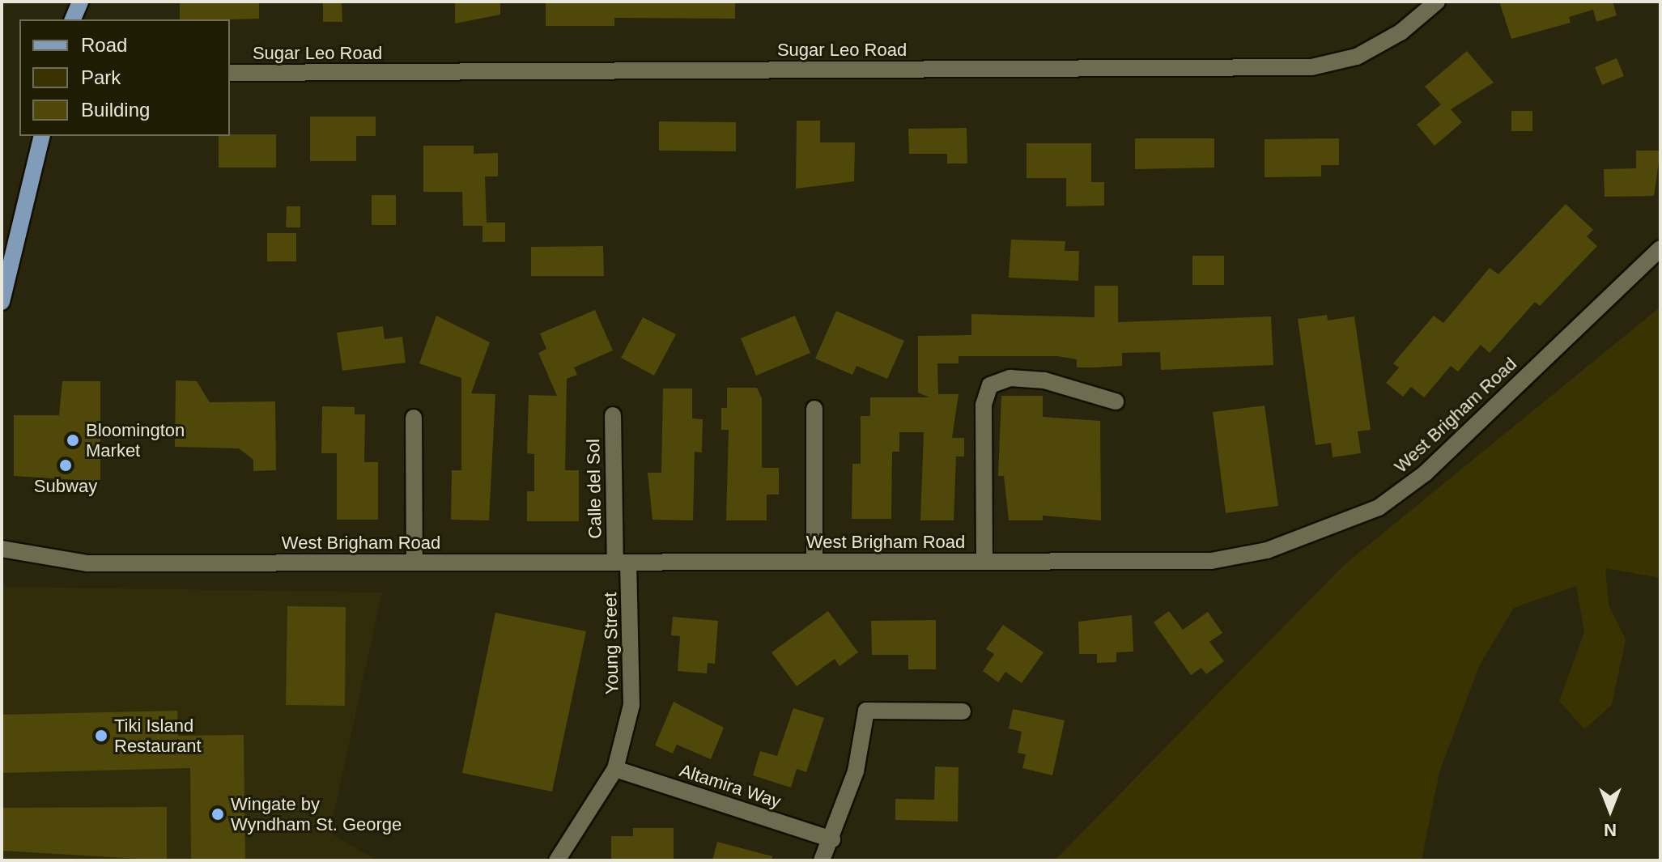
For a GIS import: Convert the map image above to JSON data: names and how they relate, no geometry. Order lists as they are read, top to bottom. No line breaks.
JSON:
{"streets":{"street":["Sugar Leo Road","West Brigham Road","Calle del Sol","Young Street","Altamira Way"]},"crossings":[["West Brigham Road","Calle del Sol"],["West Brigham Road","Young Street"],["Calle del Sol","Young Street"],["Young Street","Altamira Way"]],"places":["Bloomington Market","Subway","Tiki Island Restaurant","Wingate by Wyndham St. George"],"legend":["Road","Park","Building"],"north":"bottom"}
